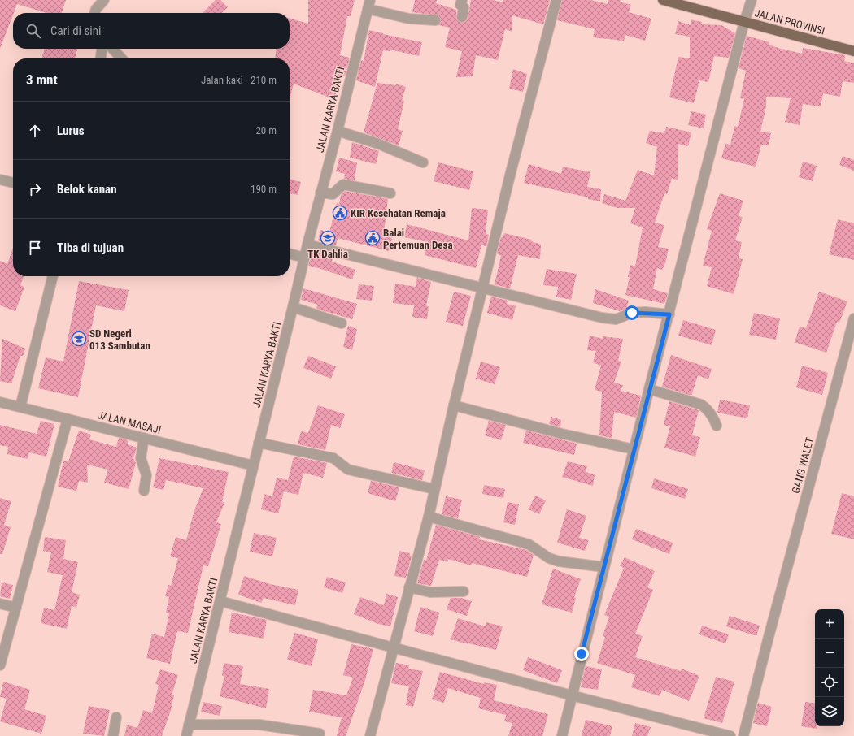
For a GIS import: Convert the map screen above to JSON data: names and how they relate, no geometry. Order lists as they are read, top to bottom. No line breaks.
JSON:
{"streets":{"main road":["JALAN PROVINSI"],"street":["JALAN KARYA BAKTI","JALAN MASAJI","GANG WALET"]},"crossings":[["JALAN KARYA BAKTI","JALAN MASAJI"]],"places":{"public building":["KIR Kesehatan Remaja","Balai Pertemuan Desa"],"school or university":["TK Dahlia","SD Negeri 013 Sambutan"]},"page":{"search":"Cari di sini","heading":["3 mnt","Jalan kaki · 210 m"],"list":[["Lurus","20 m"],["Belok kanan","190 m"],"Tiba di tujuan"],"map_buttons":["+","−"]}}
